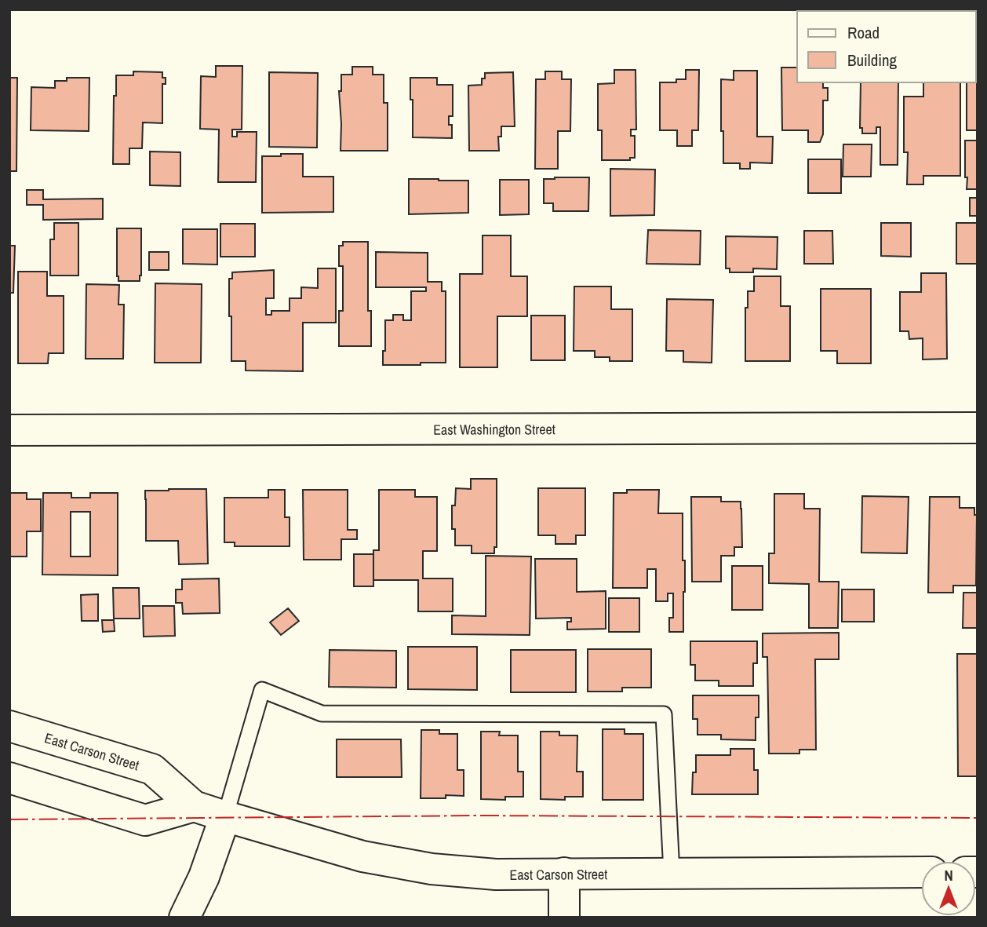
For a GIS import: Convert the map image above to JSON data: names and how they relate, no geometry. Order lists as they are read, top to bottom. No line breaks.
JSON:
{"streets":{"main road":["East Washington Street","East Carson Street"]},"legend":["Road","Building"],"north":"top"}
